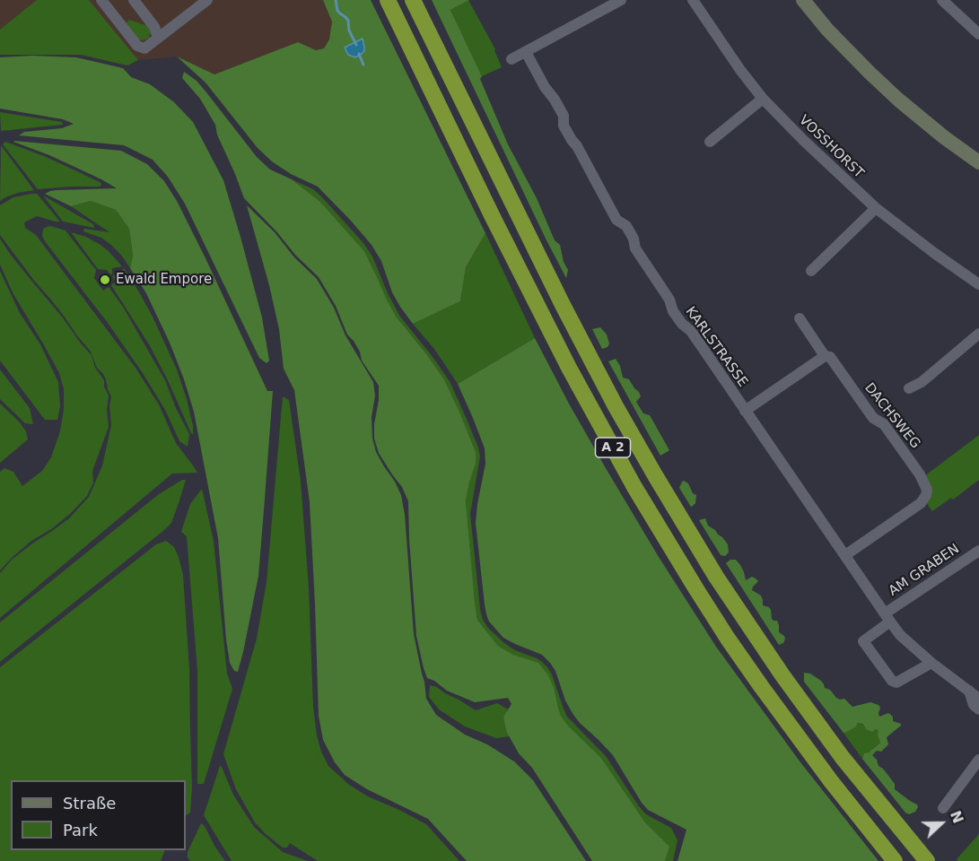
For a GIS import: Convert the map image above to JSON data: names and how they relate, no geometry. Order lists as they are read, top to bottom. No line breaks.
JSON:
{"streets":{"highway":["A 2"],"street":["VOSSHORST","KARLSTRASSE","DACHSWEG","AM GRABEN"]},"crossings":[["KARLSTRASSE","DACHSWEG"],["KARLSTRASSE","AM GRABEN"]],"places":["Ewald Empore"],"legend":["Straße","Park"],"north":"right"}
